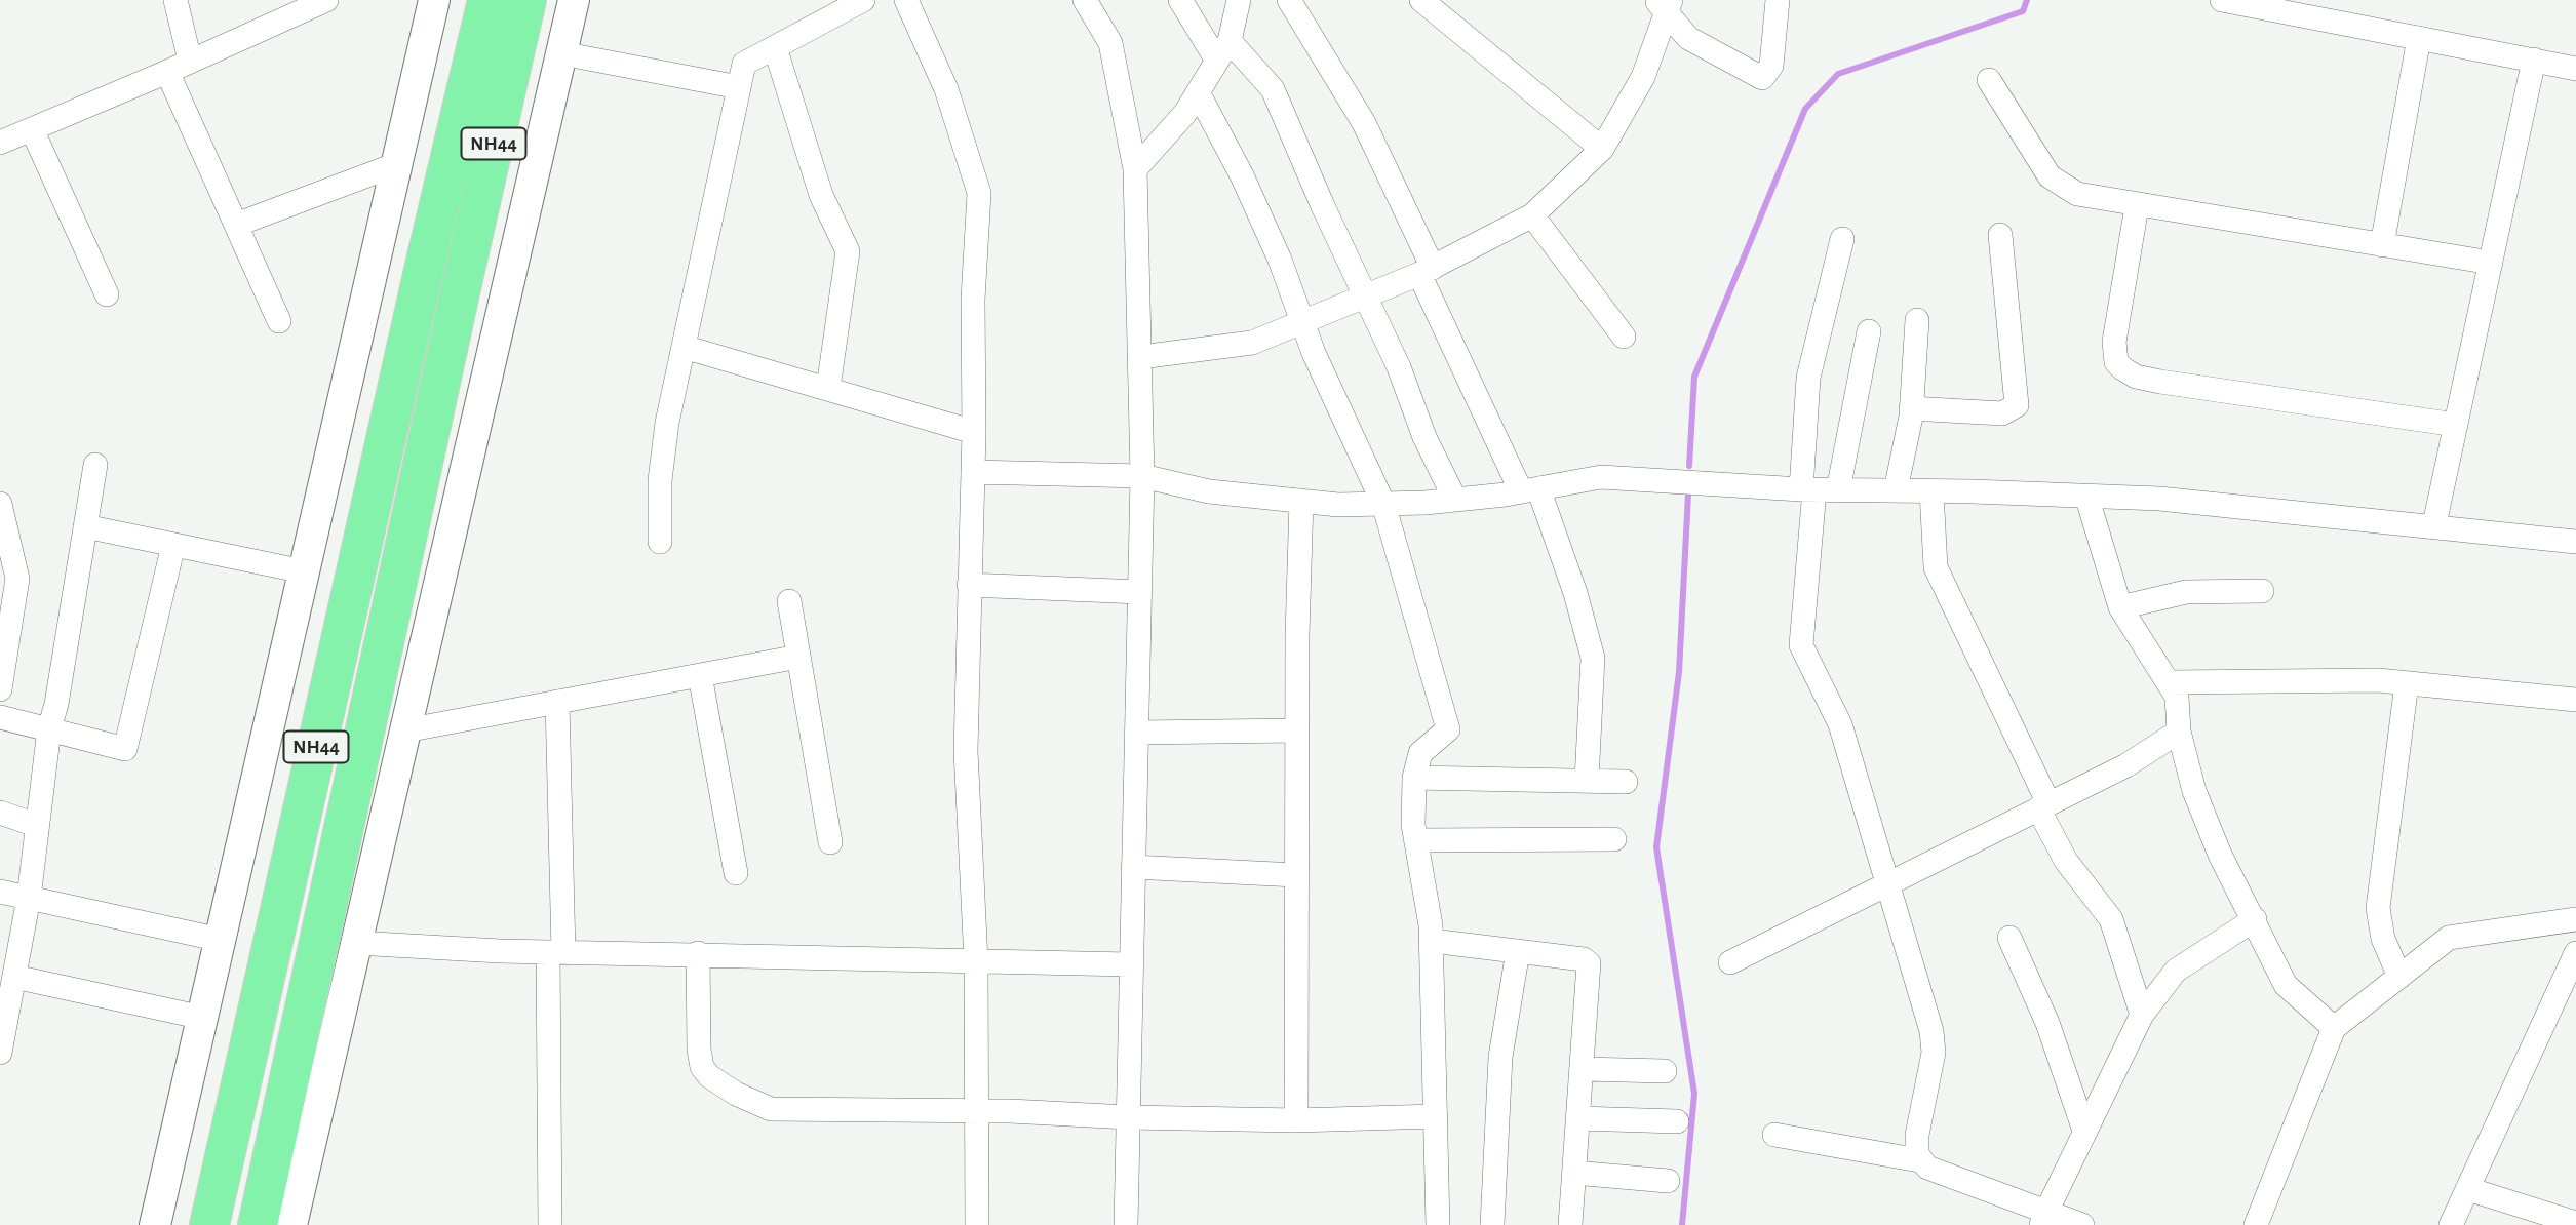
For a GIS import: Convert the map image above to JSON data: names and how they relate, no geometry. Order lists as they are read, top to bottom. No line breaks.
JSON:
{"streets":{"highway":["NH44"]}}
